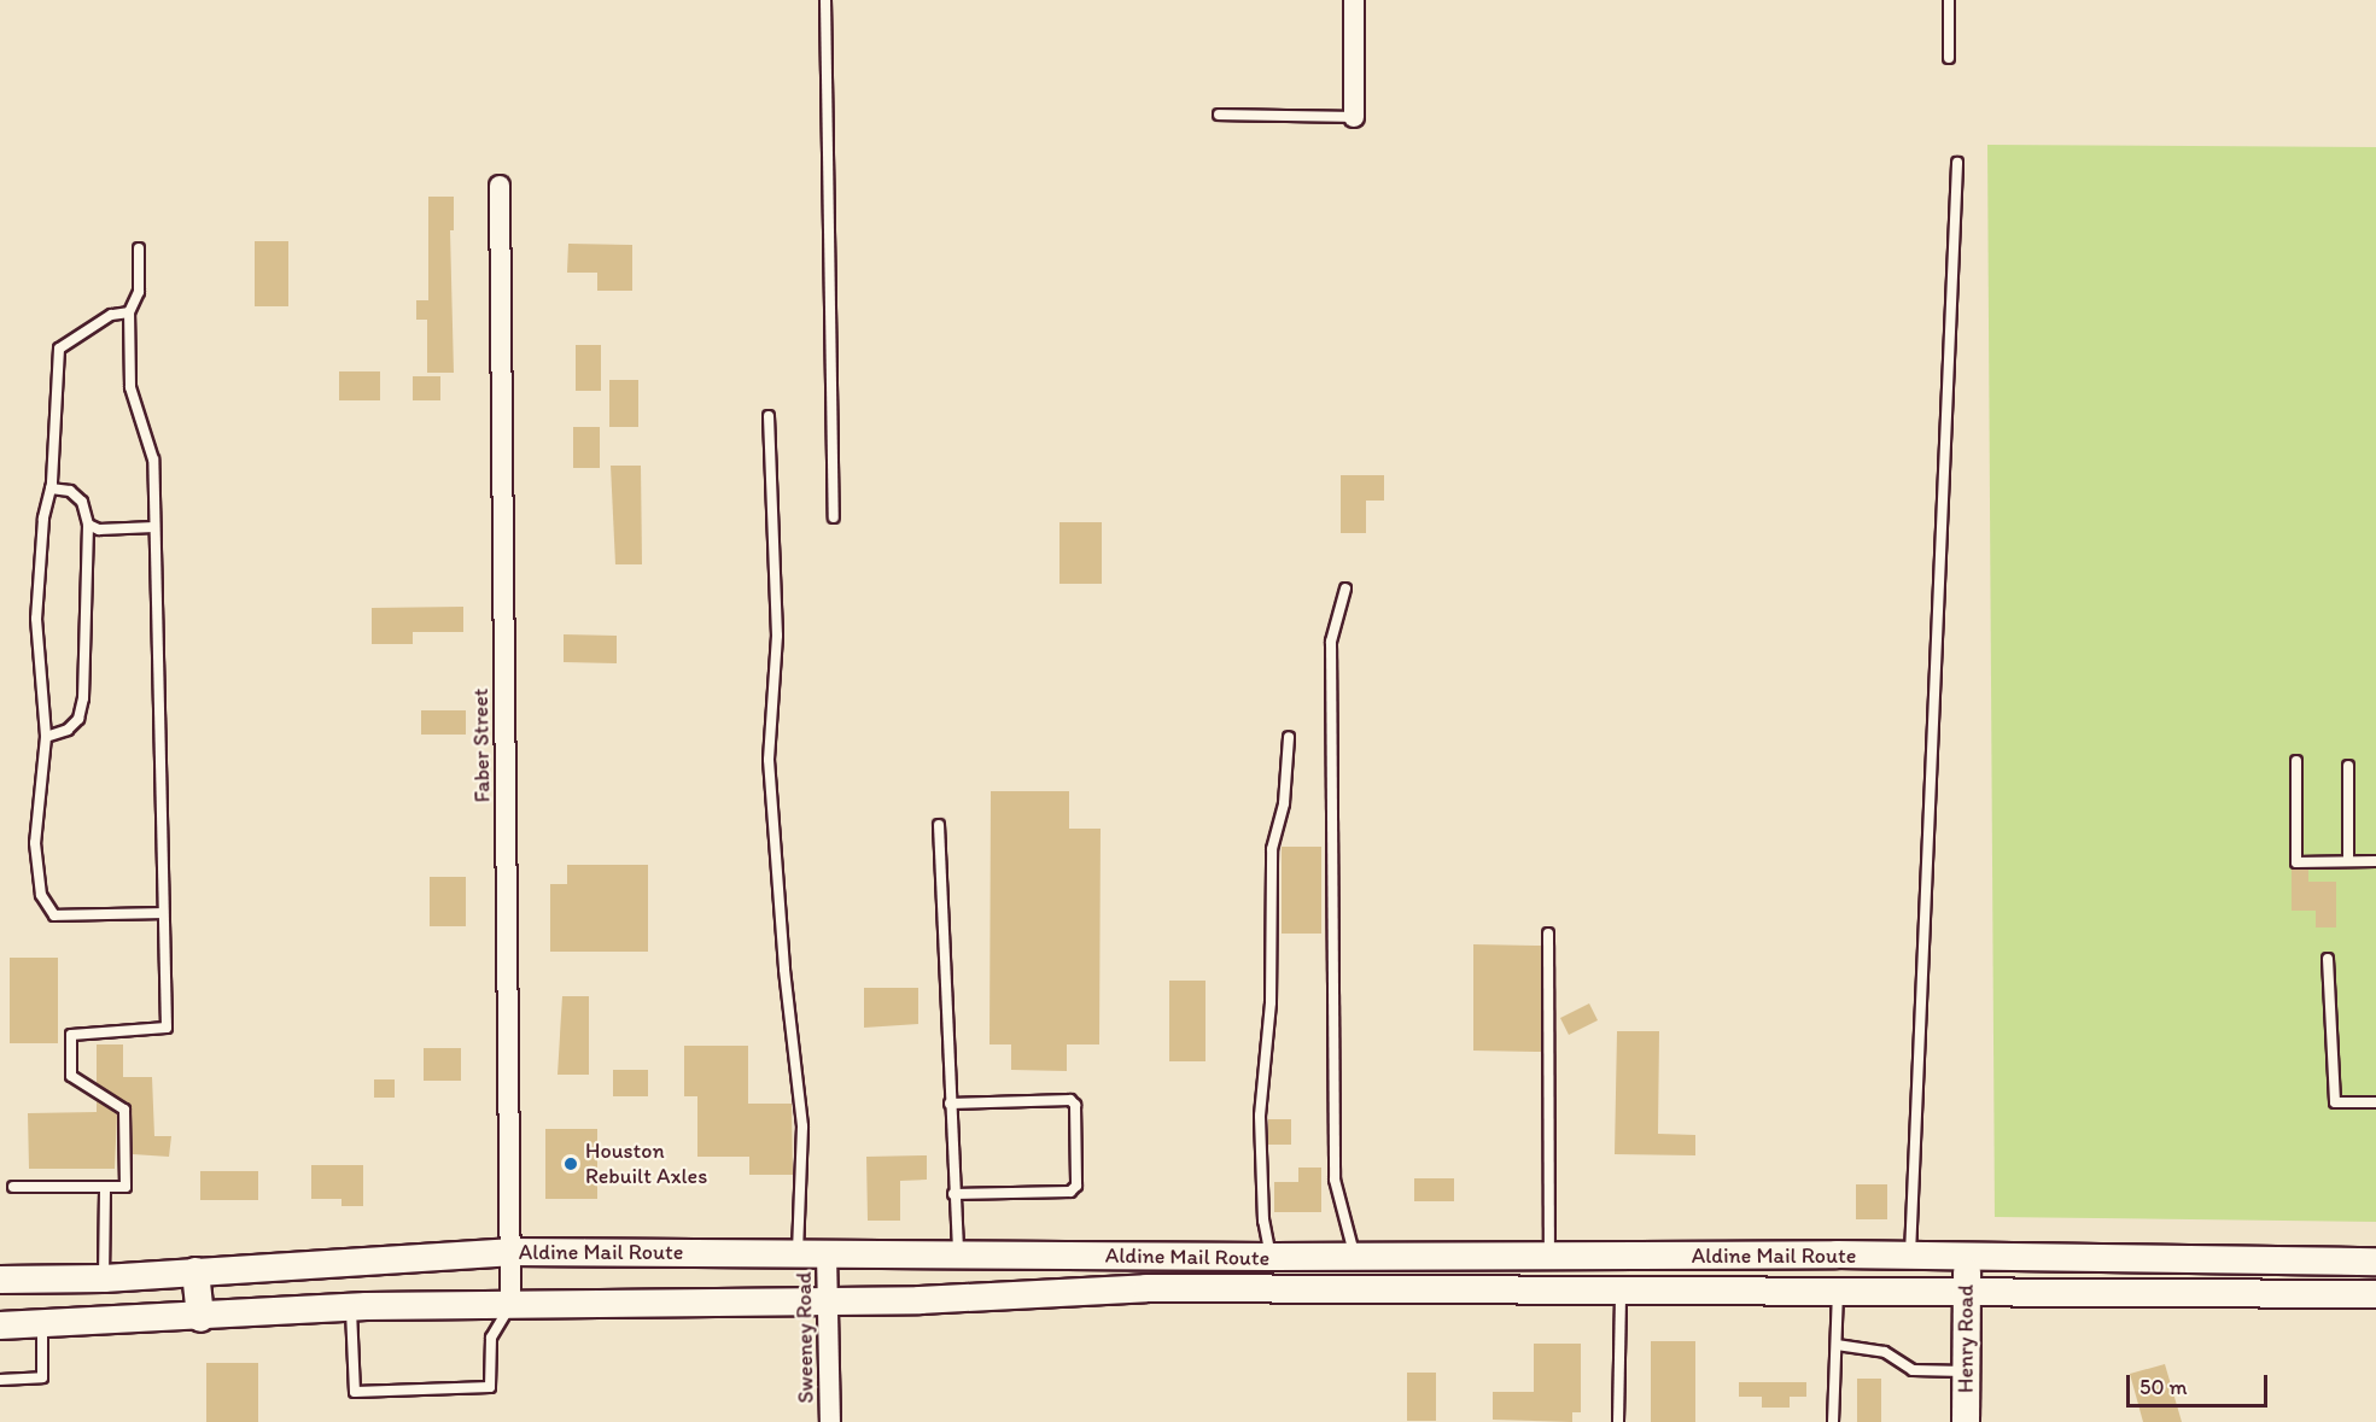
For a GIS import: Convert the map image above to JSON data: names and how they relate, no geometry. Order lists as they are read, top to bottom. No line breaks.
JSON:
{"streets":{"main road":["Aldine Mail Route","Henry Road"],"street":["Faber Street","Sweeney Road"]},"crossings":[["Faber Street","Aldine Mail Route"],["Aldine Mail Route","Sweeney Road"],["Aldine Mail Route","Henry Road"]],"places":["Houston Rebuilt Axles"],"scale_bar":"50 m"}
